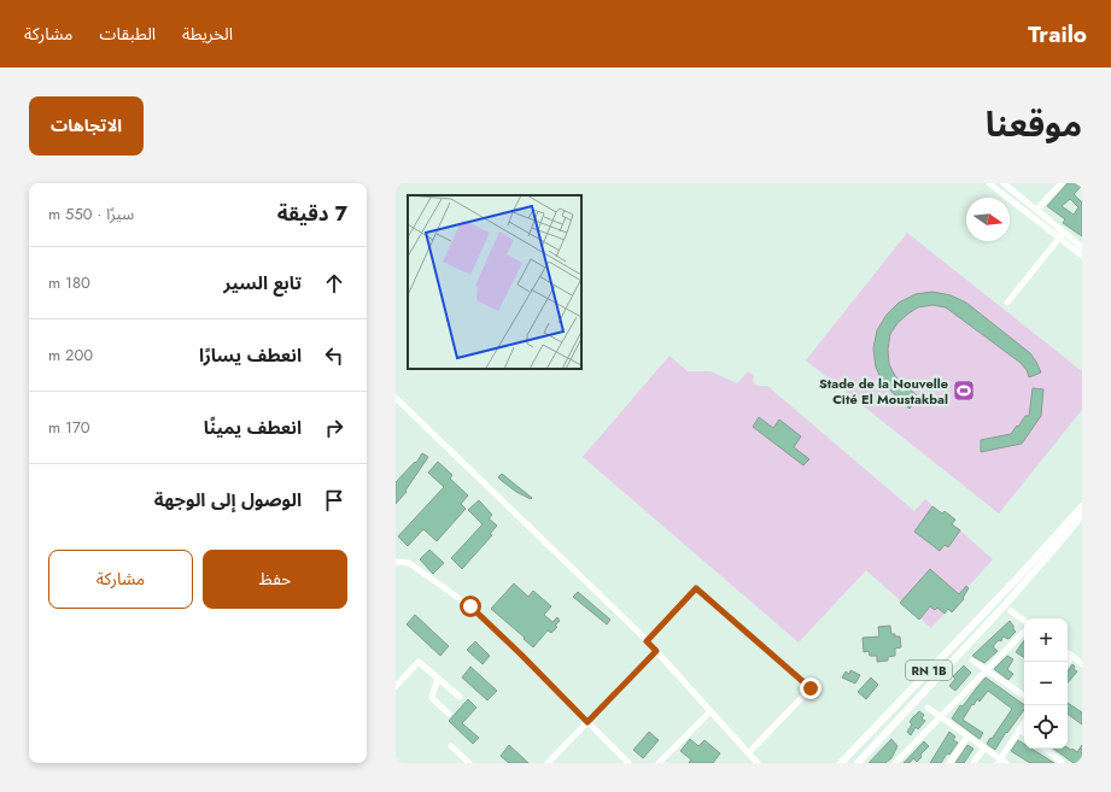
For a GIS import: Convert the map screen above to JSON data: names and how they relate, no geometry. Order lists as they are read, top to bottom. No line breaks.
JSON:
{"streets":{"main road":["RN 1B"]},"places":{"sports":["Stade de la Nouvelle Cité El Moustakbal"]},"north":"right","page":{"header":"Trailo","nav":["الخريطة","الطبقات","مشاركة"],"title":"موقعنا","buttons":["الاتجاهات",["حفظ","مشاركة"]],"heading":["7 دقيقة","سيرًا · 550 m"],"list":[["تابع السير","180 m"],["انعطف يسارًا","200 m"],["انعطف يمينًا","170 m"],"الوصول إلى الوجهة"],"map_buttons":["+","−"]}}
